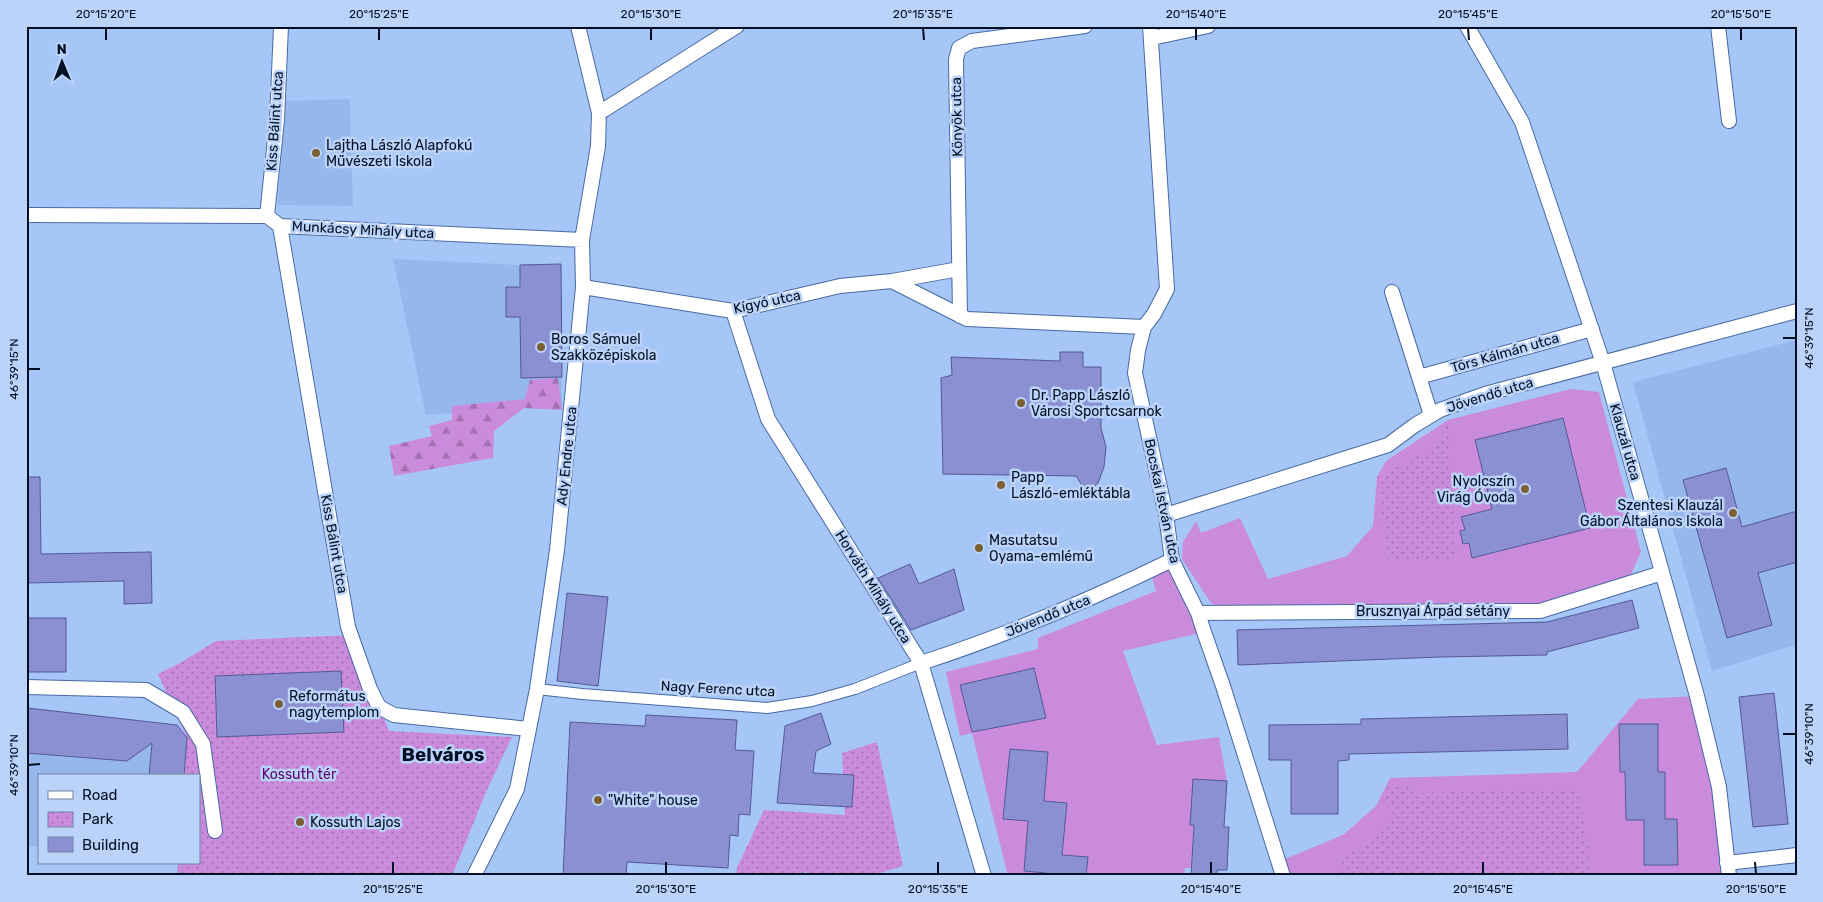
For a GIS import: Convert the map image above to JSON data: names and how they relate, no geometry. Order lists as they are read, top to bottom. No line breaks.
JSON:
{"streets":{"street":["Könyök utca","Kiss Bálint utca","Munkácsy Mihály utca","Kígyó utca","Törs Kálmán utca","Jövendő utca","Klauzál utca","Ady Endre utca","Bocskai István utca","Horváth Mihály utca","Brusznyai Árpád sétány","Nagy Ferenc utca"]},"crossings":[["Könyök utca","Kígyó utca"],["Kiss Bálint utca","Munkácsy Mihály utca"],["Kiss Bálint utca","Ady Endre utca"],["Munkácsy Mihály utca","Ady Endre utca"],["Kígyó utca","Ady Endre utca"],["Kígyó utca","Horváth Mihály utca"],["Törs Kálmán utca","Klauzál utca"],["Jövendő utca","Klauzál utca"],["Jövendő utca","Bocskai István utca"],["Jövendő utca","Horváth Mihály utca"],["Jövendő utca","Nagy Ferenc utca"],["Klauzál utca","Brusznyai Árpád sétány"],["Ady Endre utca","Nagy Ferenc utca"],["Bocskai István utca","Brusznyai Árpád sétány"],["Horváth Mihály utca","Nagy Ferenc utca"]],"districts":["Belváros"],"parks":["Kossuth tér"],"places":["Lajtha László Alapfokú Művészeti Iskola","Boros Sámuel Szakközépiskola","Dr. Papp László Városi Sportcsarnok","Papp László-emléktábla","Nyolcszín Virág Óvoda","Szentesi Klauzál Gábor Általános Iskola","Masutatsu Oyama-emlémű","Református nagytemplom","\"White\" house","Kossuth Lajos"],"legend":["Road","Park","Building"],"north":"top","coordinates":["20°15'20\"E","20°15'25\"E","20°15'30\"E","20°15'35\"E","20°15'40\"E","20°15'45\"E","20°15'50\"E","46°39'15\"N","46°39'10\"N"]}
